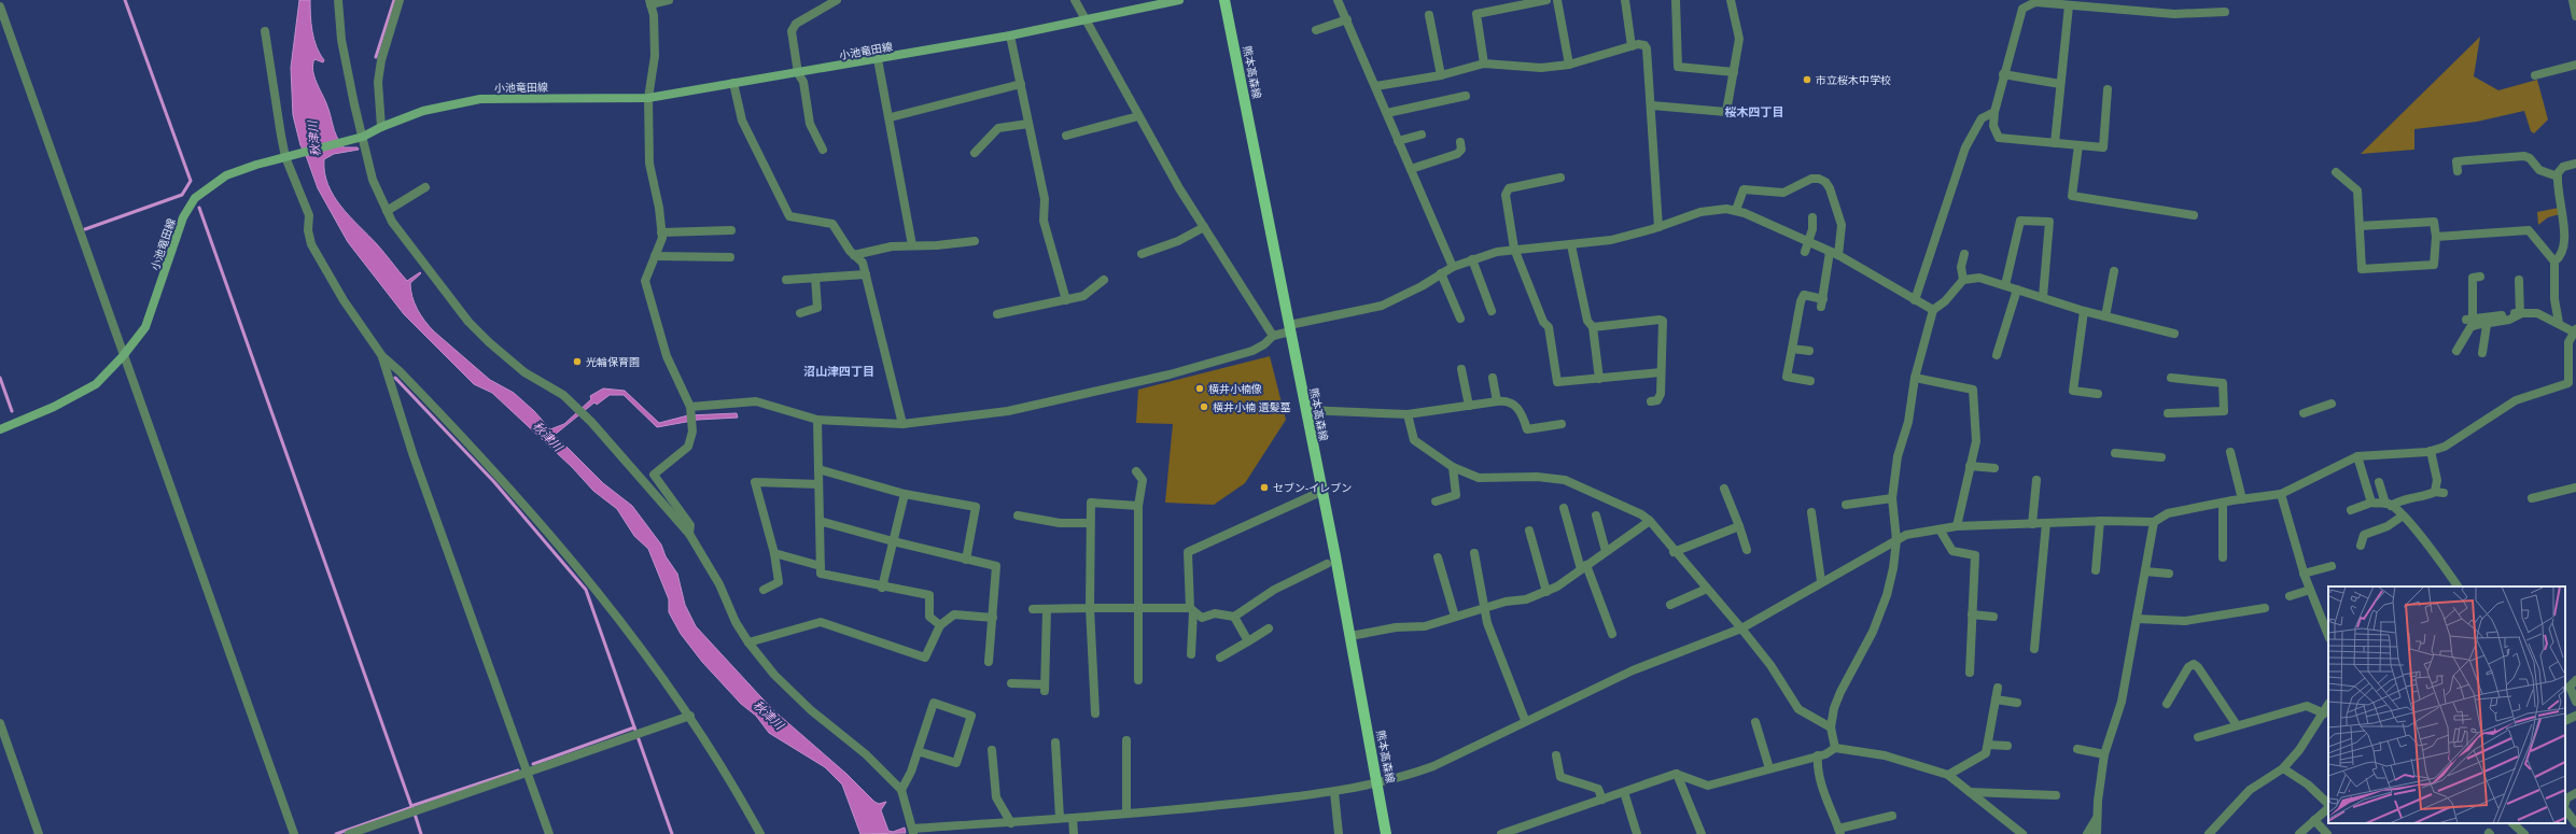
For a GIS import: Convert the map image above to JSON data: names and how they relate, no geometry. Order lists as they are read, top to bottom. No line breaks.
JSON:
{"streets":{"main road":["小池竜田線","熊本高森線"]},"districts":["桜木四丁目","沼山津四丁目"],"water":["秋津川"],"places":["市立桜木中学校","光輪保育園","横井小楠像","横井小楠 遺髪墓","セブン-イレブン"]}
